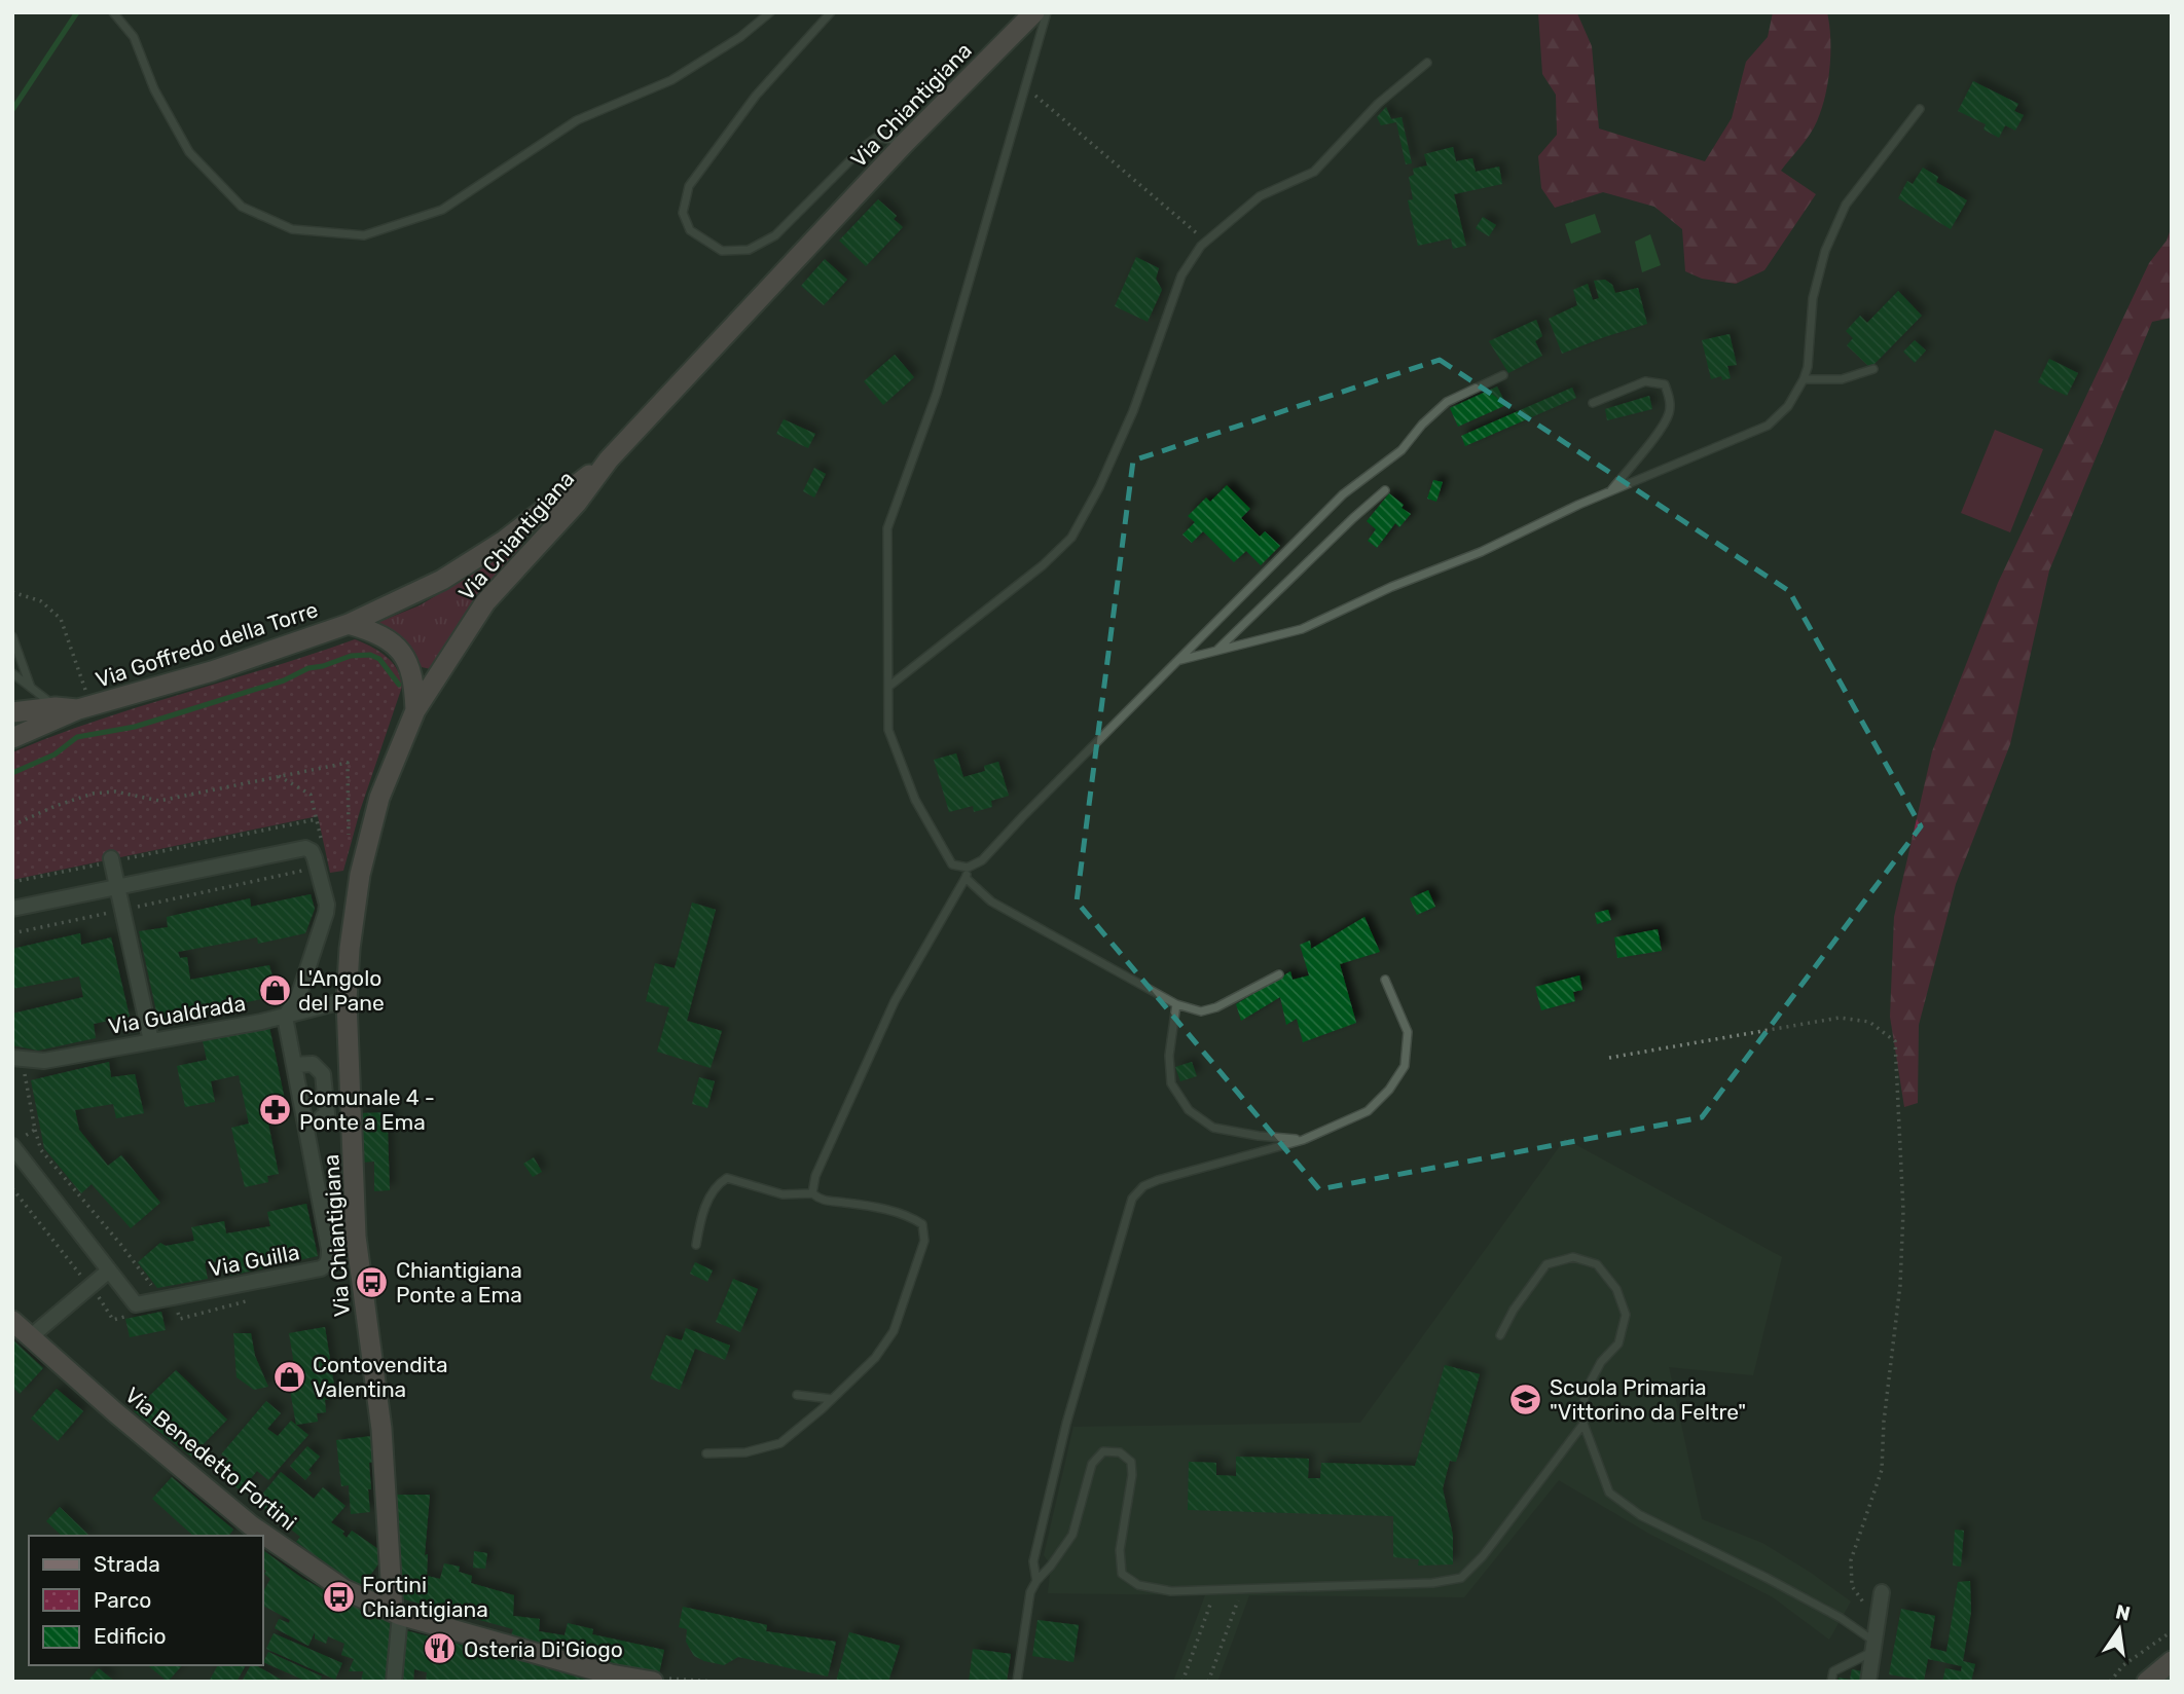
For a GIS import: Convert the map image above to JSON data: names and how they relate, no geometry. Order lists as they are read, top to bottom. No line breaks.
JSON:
{"streets":{"street":["Via Chiantigiana","Via Goffredo della Torre","Via Gualdrada","Via Guilla","Via Benedetto Fortini"]},"crossings":[["Via Chiantigiana","Via Goffredo della Torre"],["Via Chiantigiana","Via Gualdrada"],["Via Chiantigiana","Via Benedetto Fortini"],["Via Gualdrada","Via Guilla"]],"places":{"shop":["L'Angolo del Pane","Contovendita Valentina"],"pharmacy":["Comunale 4 - Ponte a Ema"],"bus stop":["Chiantigiana Ponte a Ema","Fortini Chiantigiana"],"school or university":["Scuola Primaria \"Vittorino da Feltre\""],"restaurant":["Osteria Di'Giogo"]},"legend":["Strada","Parco","Edificio"],"north":"top"}
